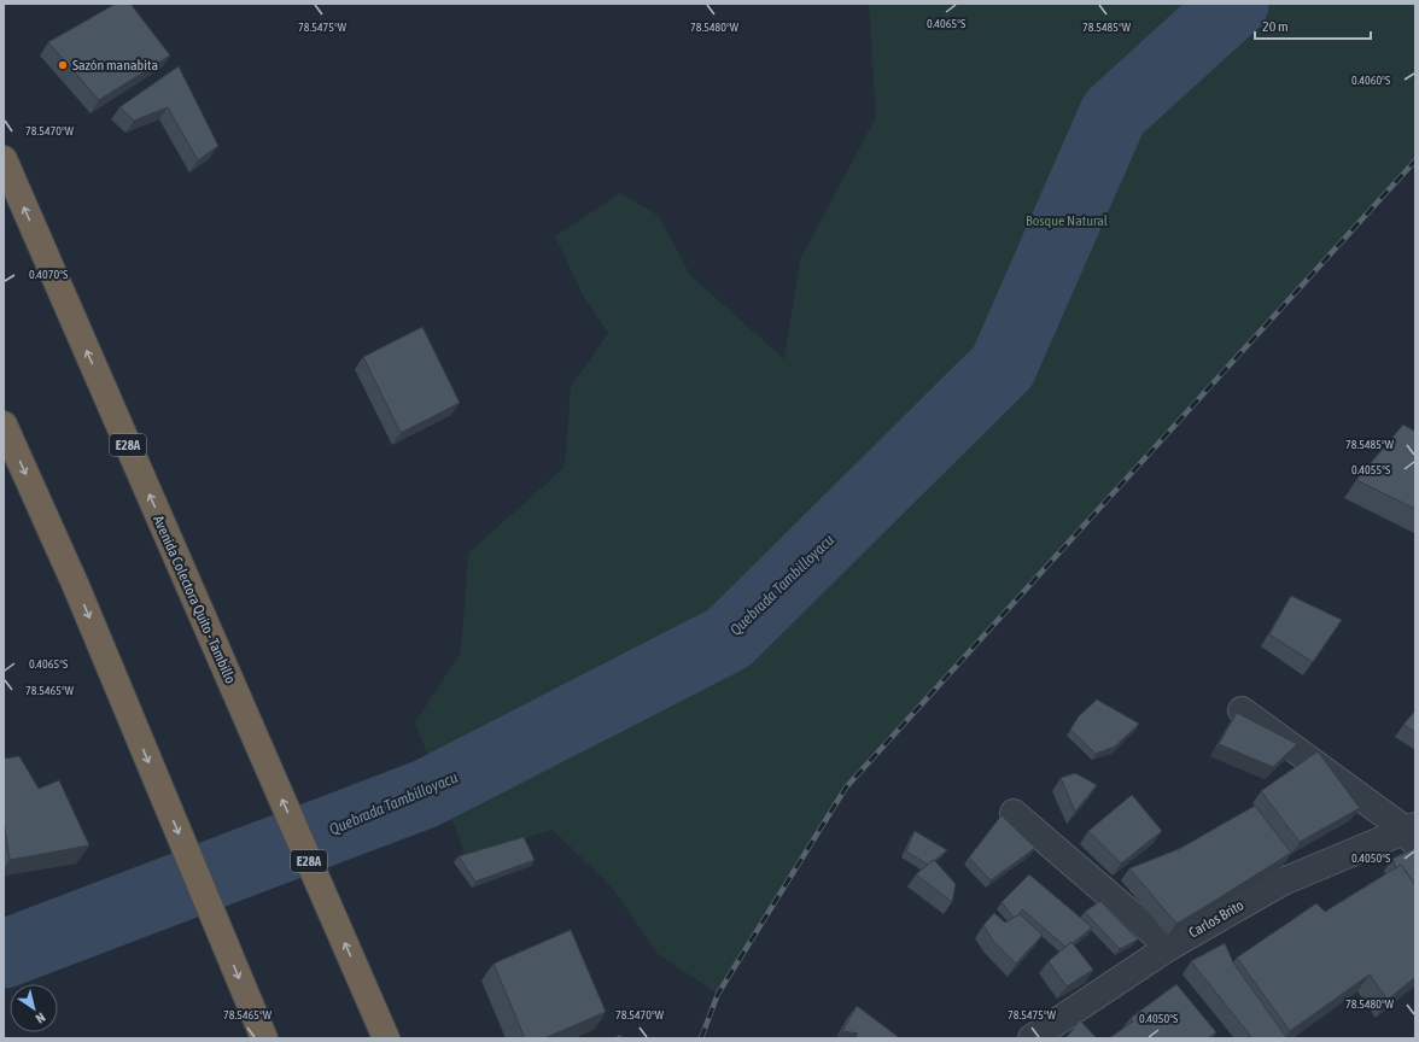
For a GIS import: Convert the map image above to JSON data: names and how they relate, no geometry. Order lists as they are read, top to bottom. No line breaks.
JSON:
{"streets":{"highway":["E28A","Avenida Colectora Quito - Tambillo"],"street":["Carlos Brito"]},"water":["Quebrada Tambilloyacu"],"parks":["Bosque Natural"],"places":["Sazón manabita"],"scale_bar":"20 m","north":"bottom right","coordinates":["0.4065°S","78.5475°W","78.5480°W","78.5485°W","0.4060°S","78.5470°W","0.4070°S","0.4055°S","78.5465°W","0.4050°S"]}
